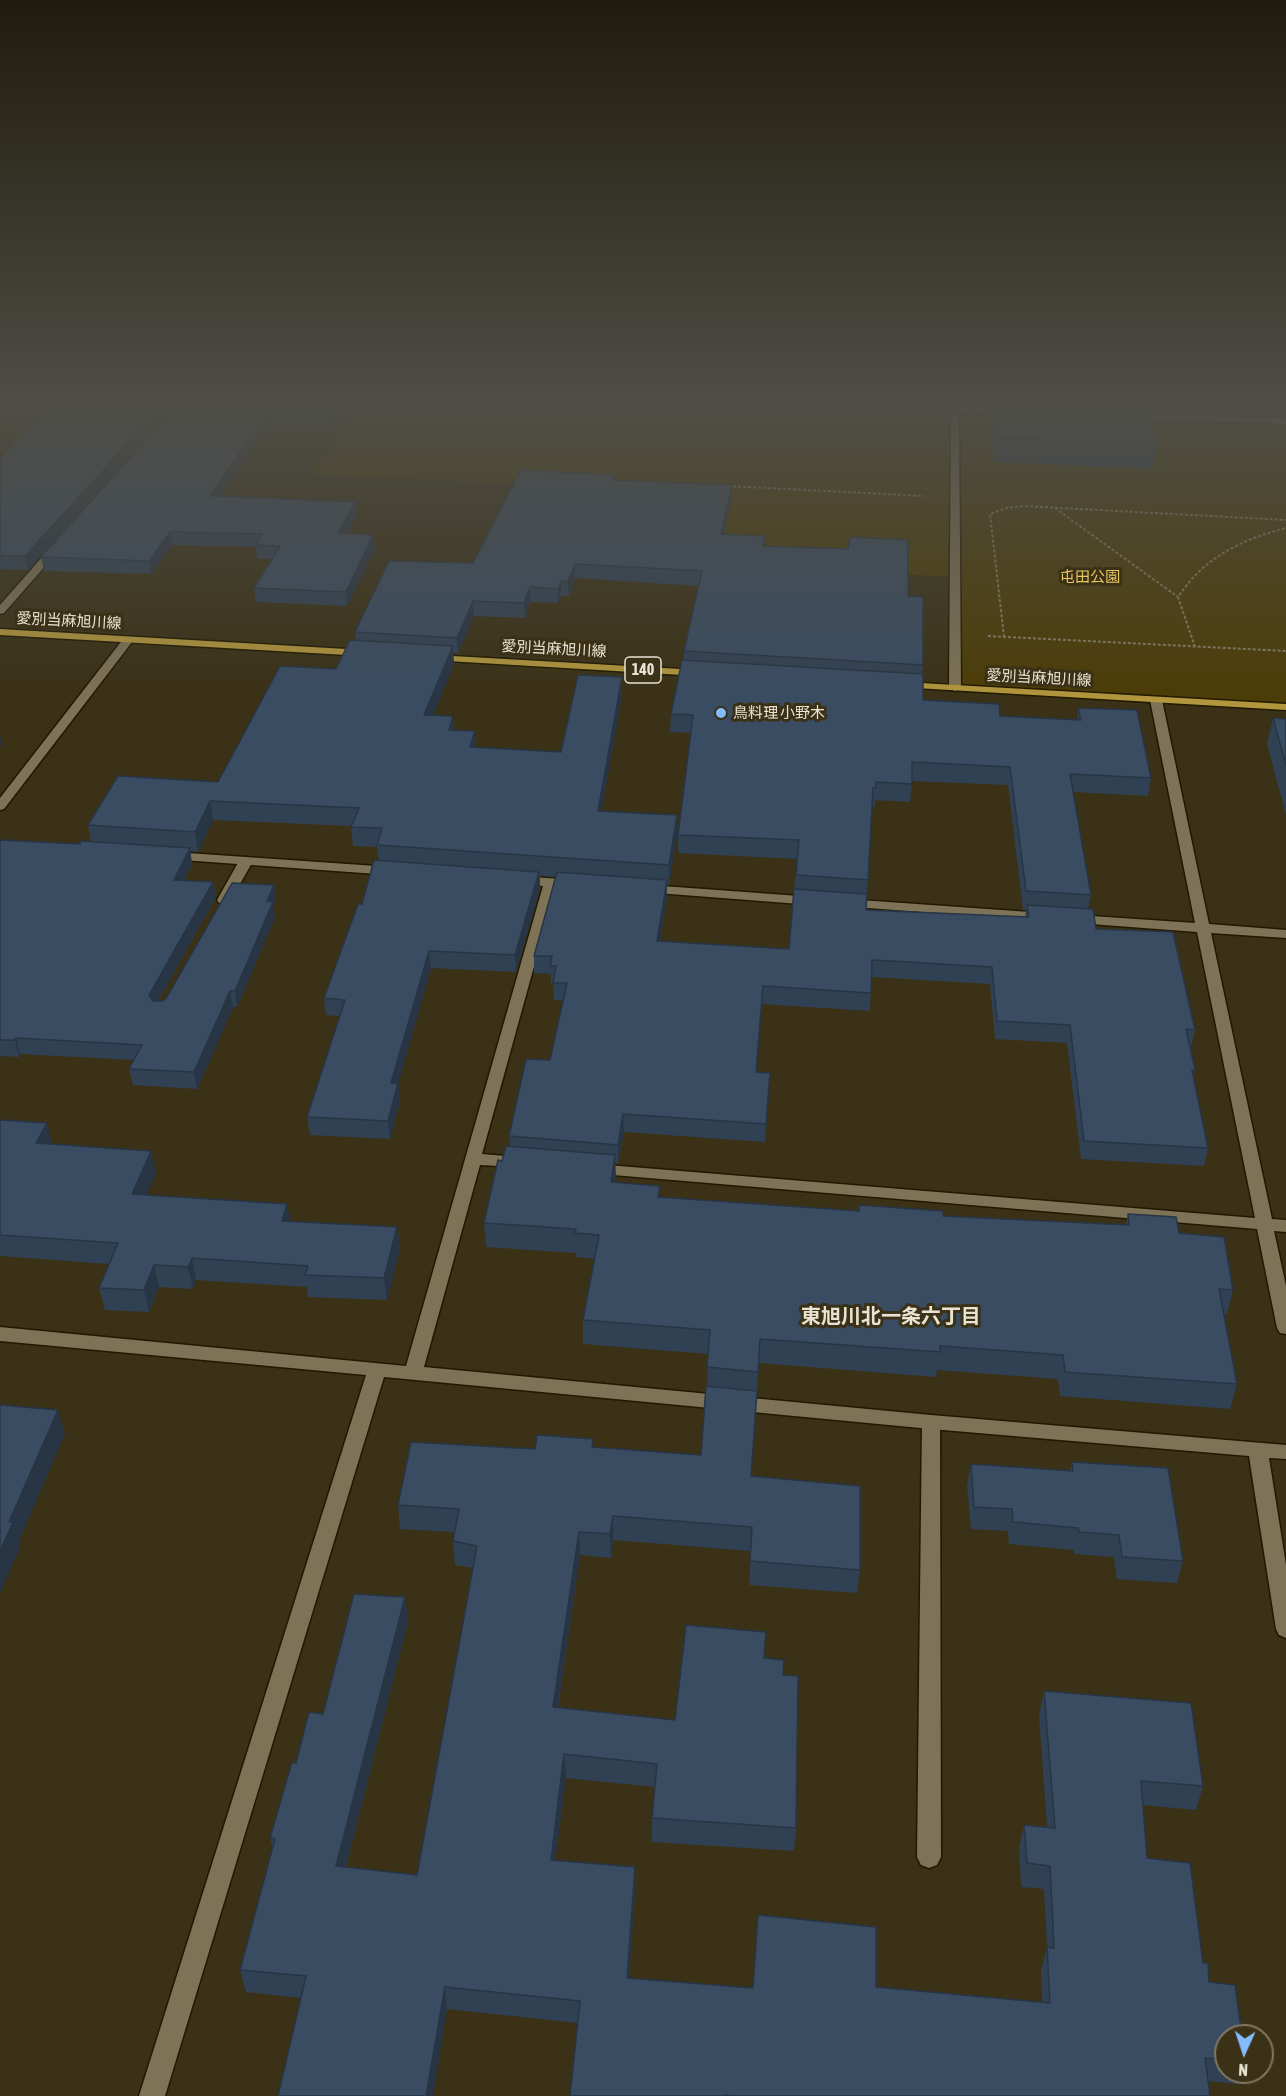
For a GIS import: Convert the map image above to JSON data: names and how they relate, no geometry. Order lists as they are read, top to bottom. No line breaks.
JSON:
{"streets":{"main road":["愛別当麻旭川線","140"]},"districts":["東旭川北一条六丁目"],"parks":["屯田公園"],"places":["鳥料理 小野木"],"north":"bottom"}
